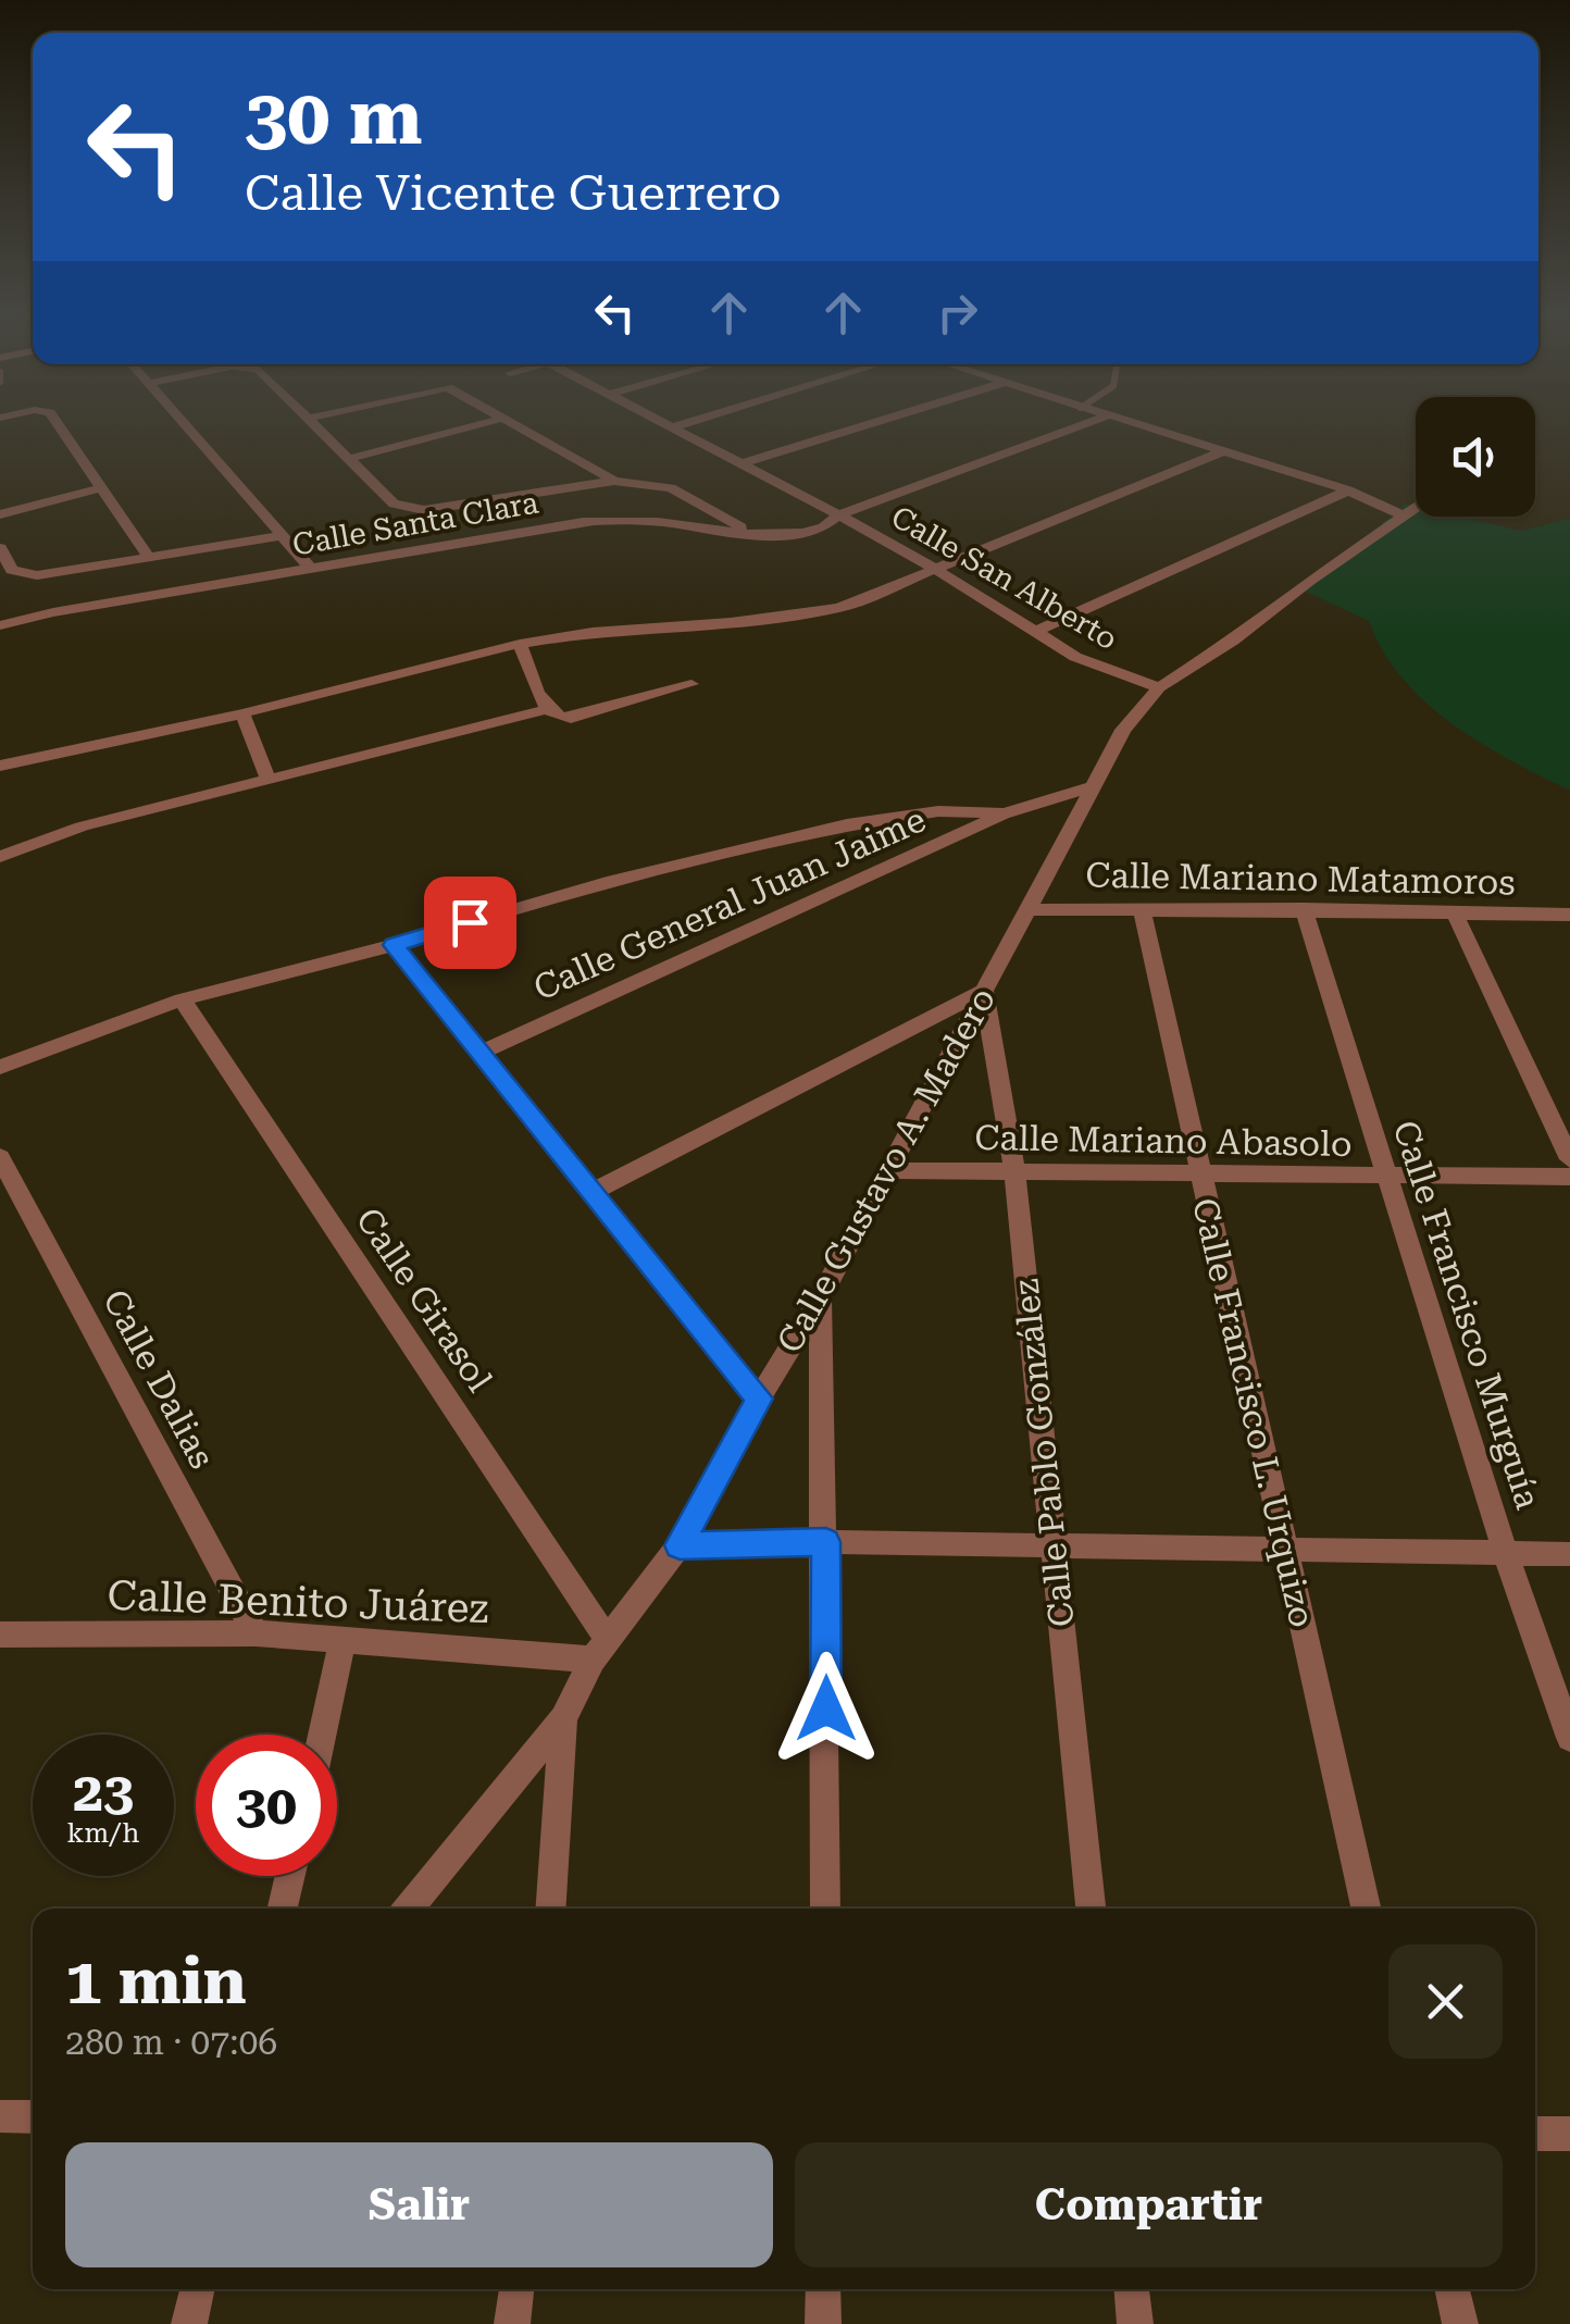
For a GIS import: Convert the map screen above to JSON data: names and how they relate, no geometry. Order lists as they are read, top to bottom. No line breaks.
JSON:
{"streets":{"street":["Calle Santa Clara","Calle San Alberto","Calle Mariano Matamoros","Calle General Juan Jaime","Calle Mariano Abasolo","Calle Gustavo A. Madero","Calle Girasol","Calle Francisco Murguía","Calle Dalias","Calle Francisco L. Urquizo","Calle Pablo González","Calle Benito Juárez"]},"crossings":[["Calle Santa Clara","Calle San Alberto"],["Calle San Alberto","Calle Gustavo A. Madero"],["Calle Mariano Matamoros","Calle Gustavo A. Madero"],["Calle Mariano Matamoros","Calle Francisco Murguía"],["Calle Mariano Matamoros","Calle Francisco L. Urquizo"],["Calle Mariano Abasolo","Calle Gustavo A. Madero"],["Calle Mariano Abasolo","Calle Francisco Murguía"],["Calle Mariano Abasolo","Calle Francisco L. Urquizo"],["Calle Mariano Abasolo","Calle Pablo González"],["Calle Gustavo A. Madero","Calle Girasol"],["Calle Gustavo A. Madero","Calle Pablo González"],["Calle Gustavo A. Madero","Calle Benito Juárez"],["Calle Girasol","Calle Benito Juárez"],["Calle Dalias","Calle Benito Juárez"]],"page":{"turn":["30 m","Calle Vicente Guerrero"],"speed":"23 km/h","limit":"30","heading":["1 min","280 m · 07:06"],"buttons":["Salir","Compartir"]}}
